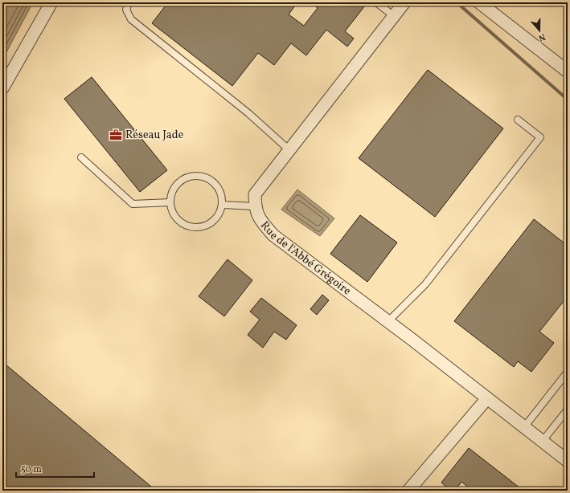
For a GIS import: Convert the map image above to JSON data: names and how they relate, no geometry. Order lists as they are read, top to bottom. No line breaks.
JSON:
{"streets":{"street":["Rue de l'Abbé Grégoire"]},"places":{"office":["Réseau Jade"]},"scale_bar":"50 m","north":"bottom"}
